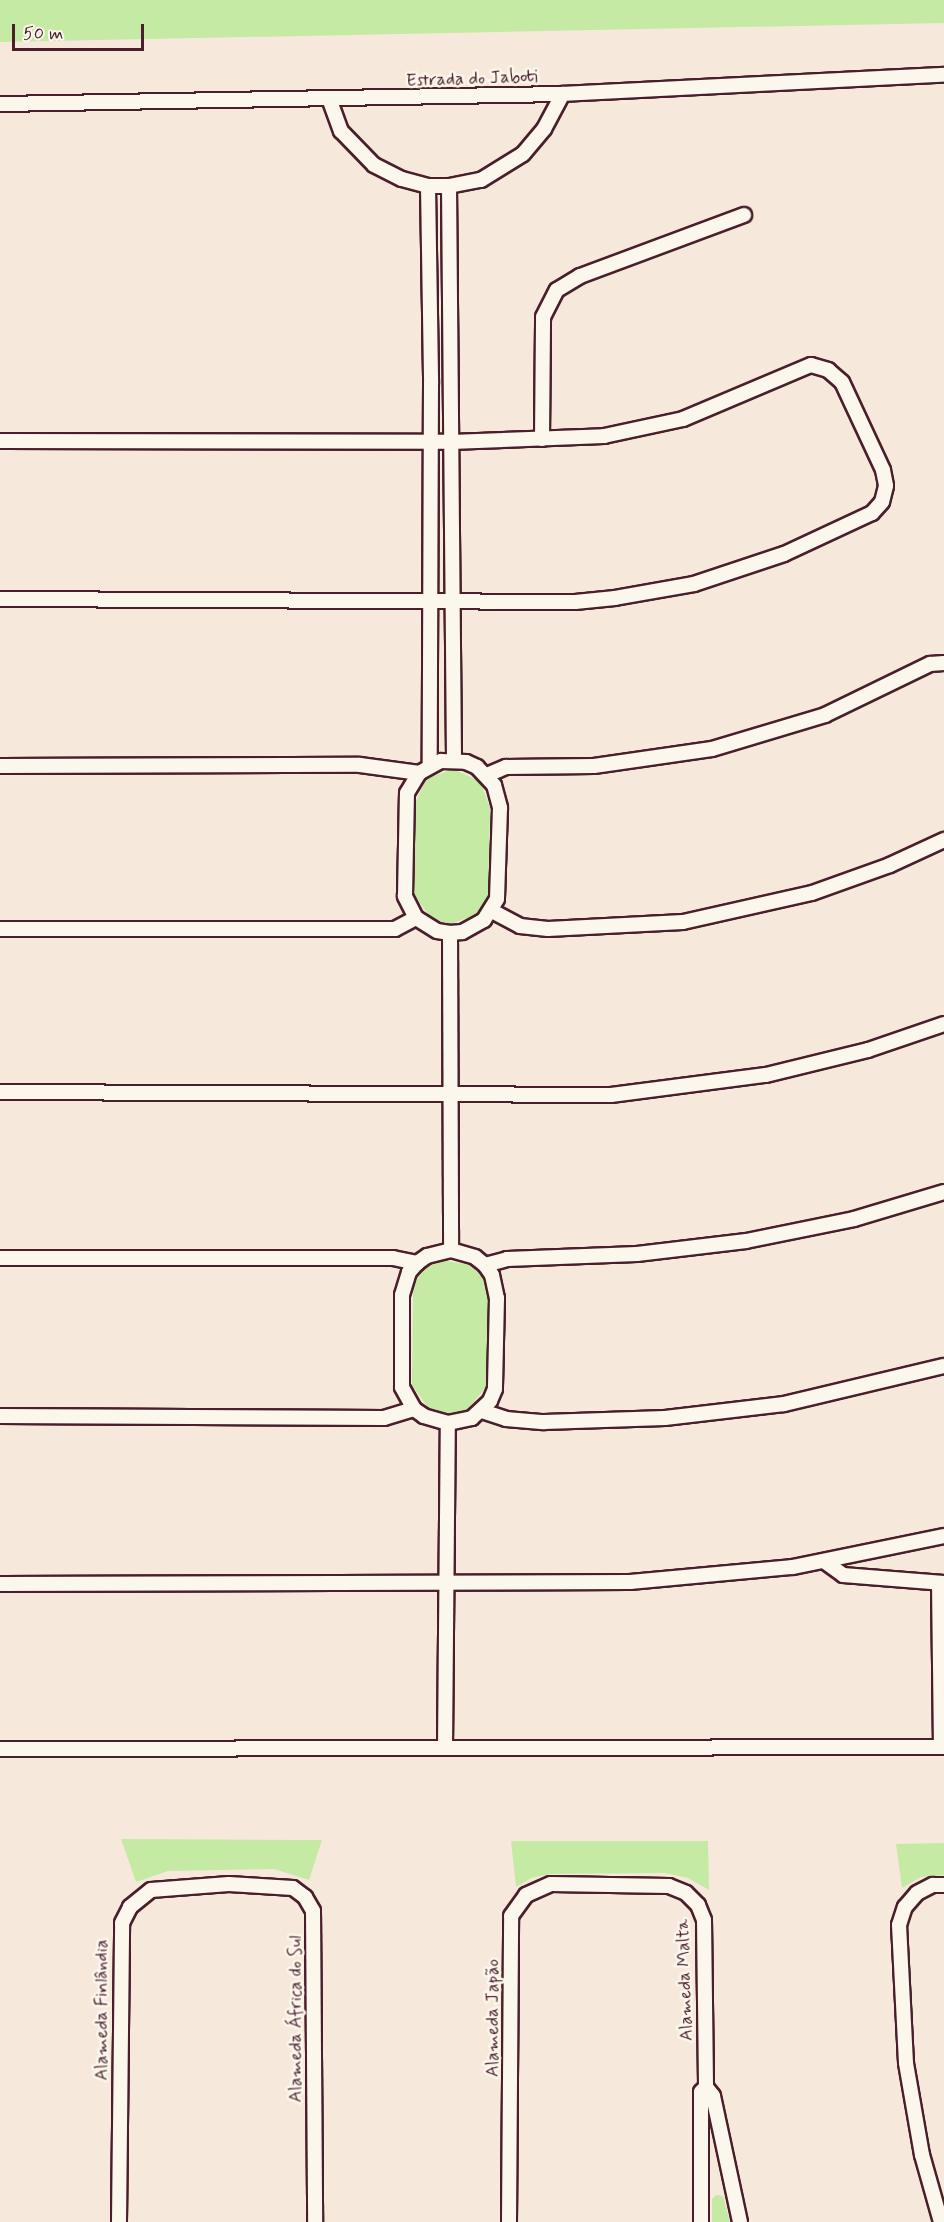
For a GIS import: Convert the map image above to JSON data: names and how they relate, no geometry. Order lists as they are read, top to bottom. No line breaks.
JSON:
{"streets":{"street":["Estrada do Jaboti","Alameda Malta","Alameda Finlândia","Alameda Japão","Alameda África do Sul"]},"crossings":[["Alameda Malta","Alameda Japão"],["Alameda Finlândia","Alameda África do Sul"]],"scale_bar":"50 m"}
